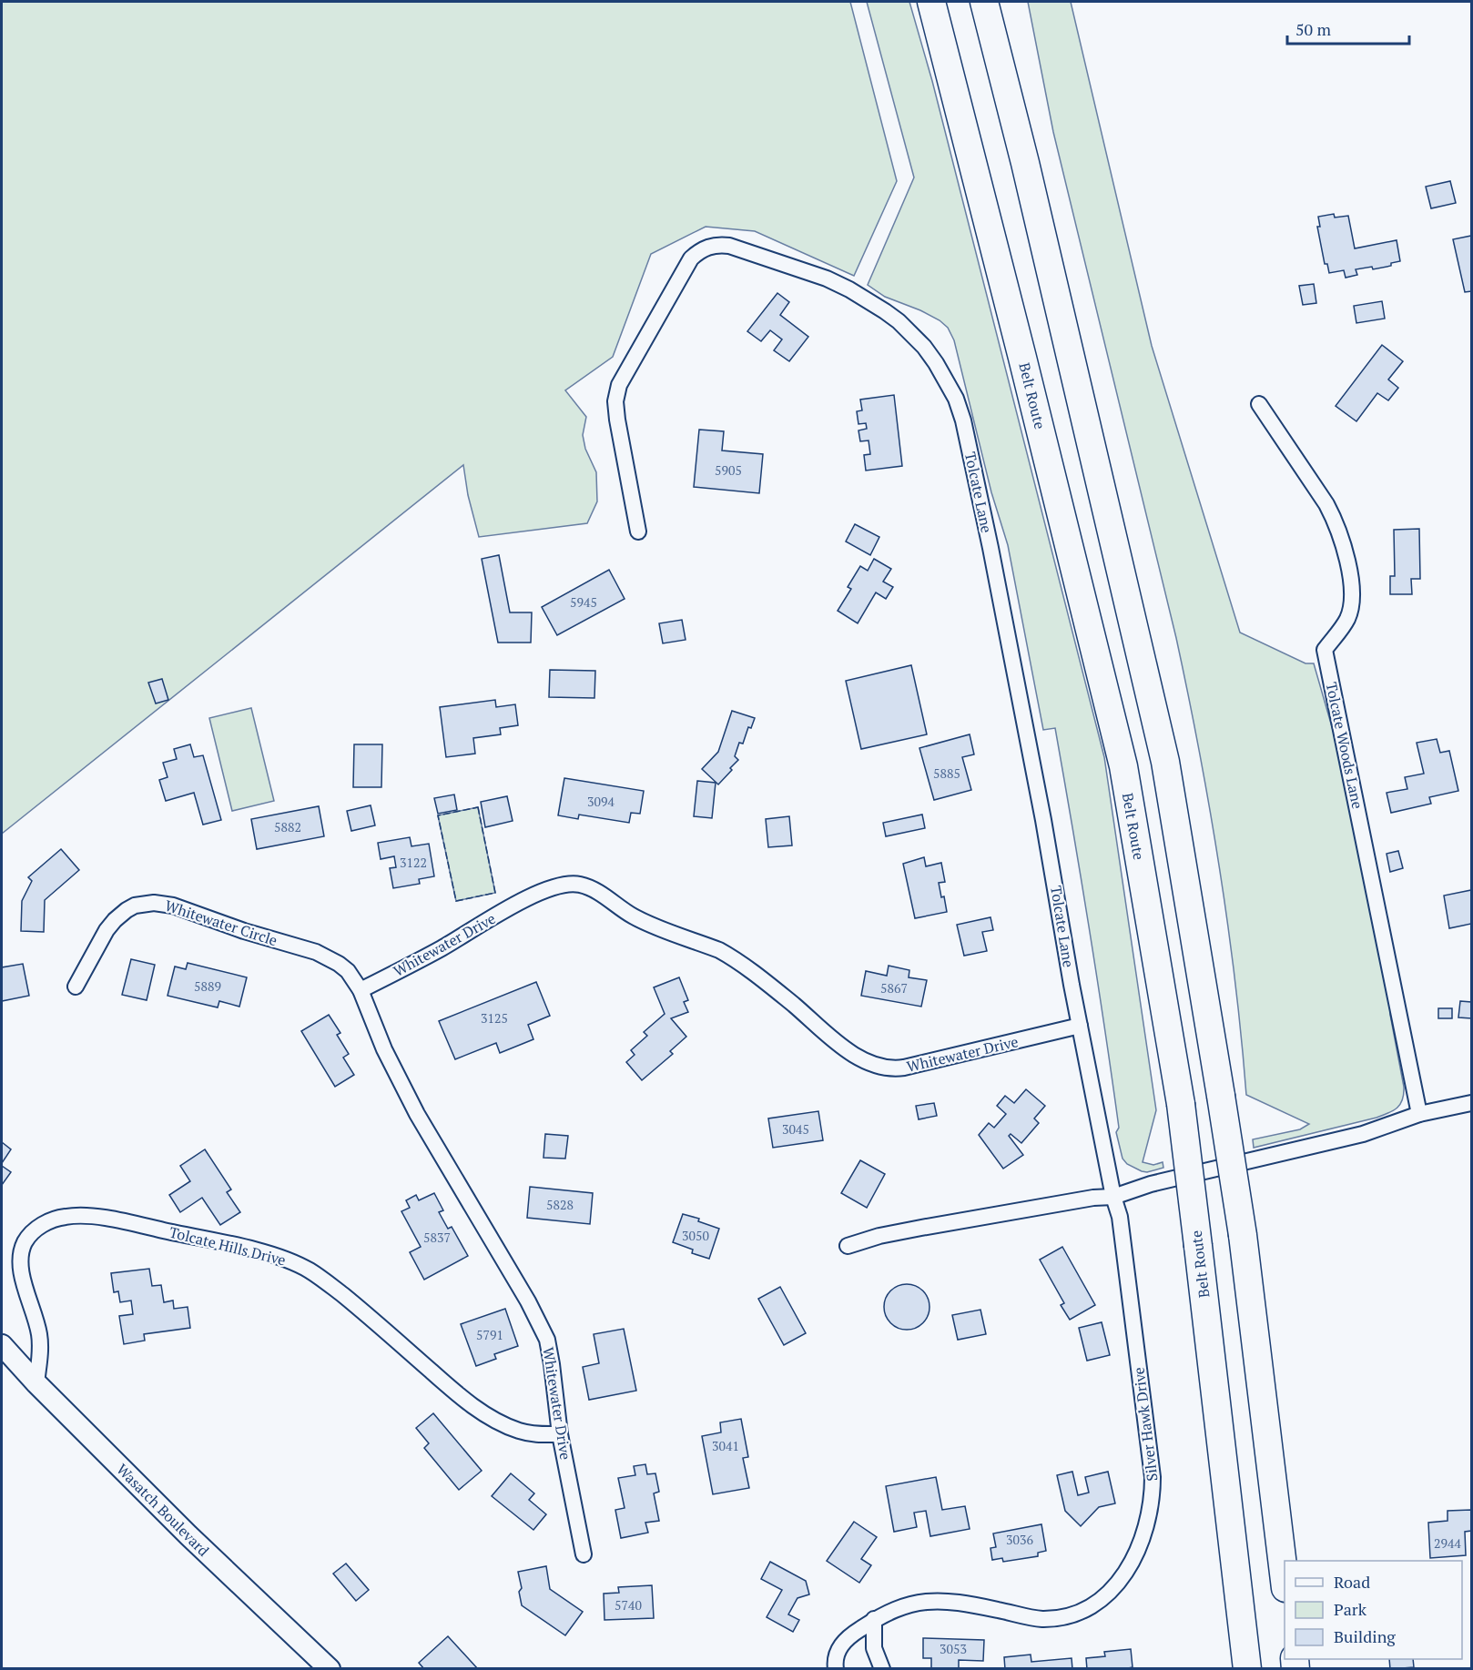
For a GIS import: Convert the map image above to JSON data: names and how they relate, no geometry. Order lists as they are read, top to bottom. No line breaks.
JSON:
{"streets":{"highway":["Belt Route"],"street":["Tolcate Lane","Tolcate Woods Lane","Whitewater Circle","Whitewater Drive","Tolcate Hills Drive","Silver Hawk Drive","Wasatch Boulevard"]},"crossings":[["Tolcate Lane","Whitewater Drive"],["Tolcate Lane","Silver Hawk Drive"],["Whitewater Circle","Whitewater Drive"],["Whitewater Drive","Tolcate Hills Drive"],["Tolcate Hills Drive","Wasatch Boulevard"]],"house_numbers":["5905","5945","5885","3094","5882","3122","5889","5867","3125","3045","5828","3050","5837","5791","3041","3036","2944","5740","3053"],"legend":["Road","Park","Building"],"scale_bar":"50 m"}
